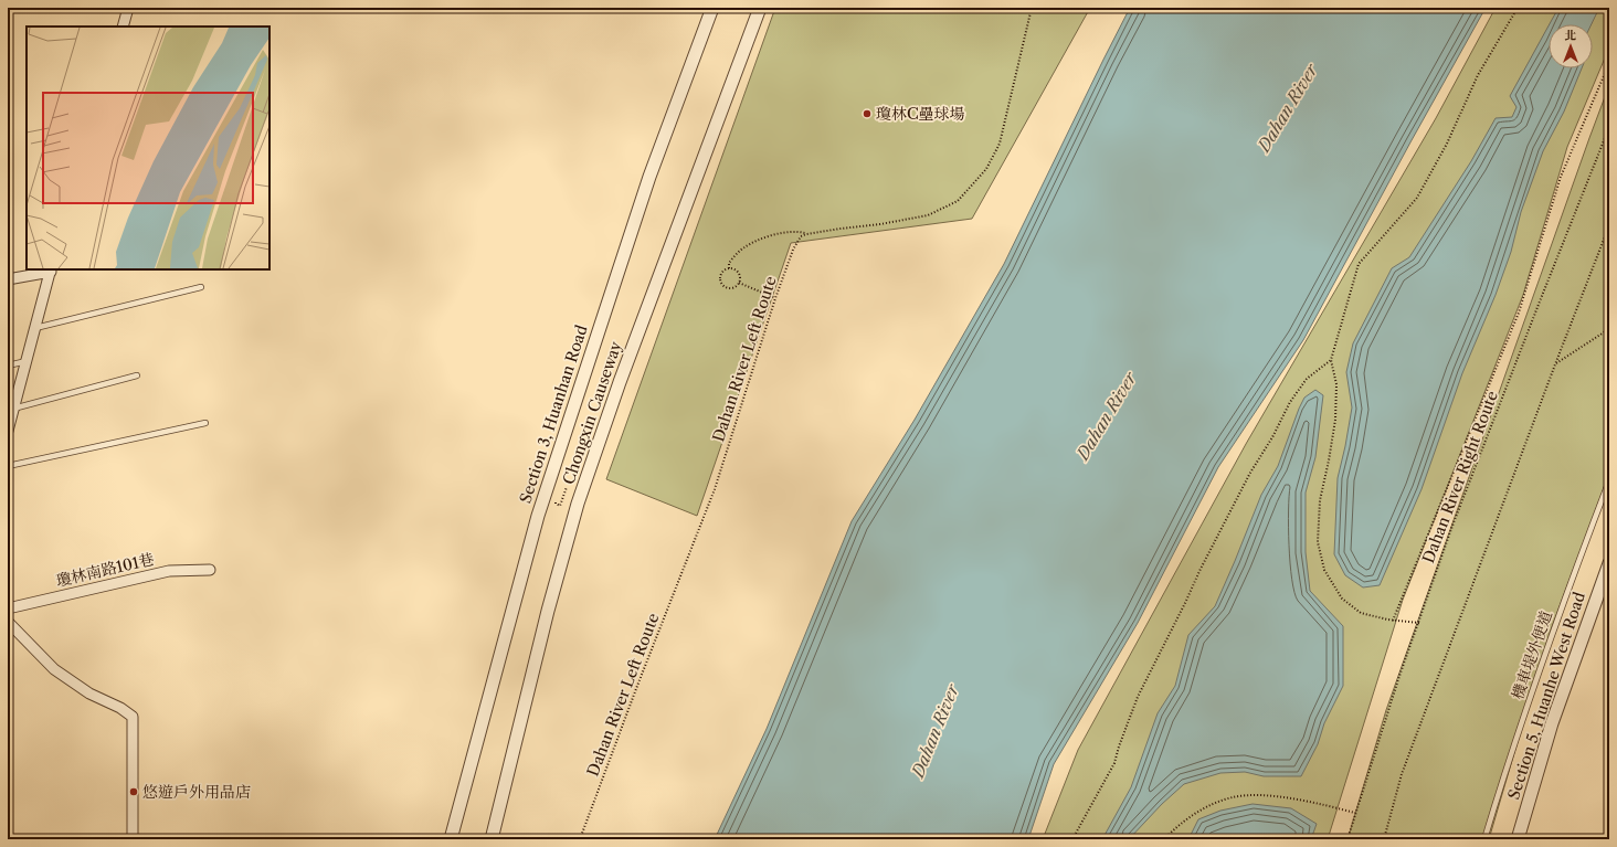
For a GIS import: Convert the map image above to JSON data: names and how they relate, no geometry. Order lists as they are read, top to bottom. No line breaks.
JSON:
{"streets":{"street":["Chongxin Causeway","Section 3, Huanhan Road","瓊林南路101巷","Section 5, Huanhe West Road"],"lane":["機車堤外便道"],"path":["Dahan River Left Route","Dahan River Right Route"]},"water":["Dahan River"],"places":["瓊林C壘球場","悠遊戶外用品店"],"north":"top"}
